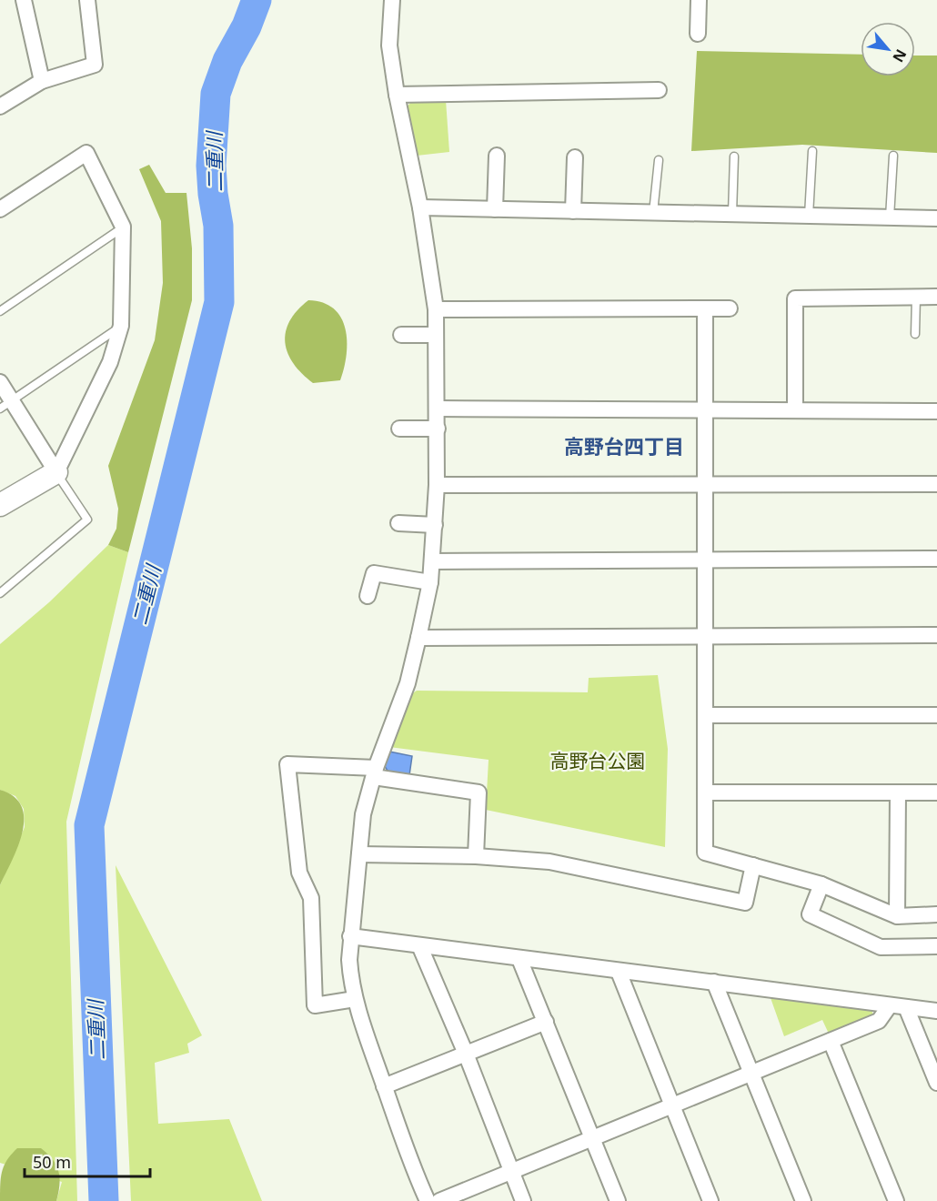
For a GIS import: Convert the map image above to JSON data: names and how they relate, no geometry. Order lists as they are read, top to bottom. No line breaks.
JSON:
{"districts":["高野台四丁目"],"water":["二重川"],"parks":["高野台公園"],"scale_bar":"50 m","north":"bottom right"}
